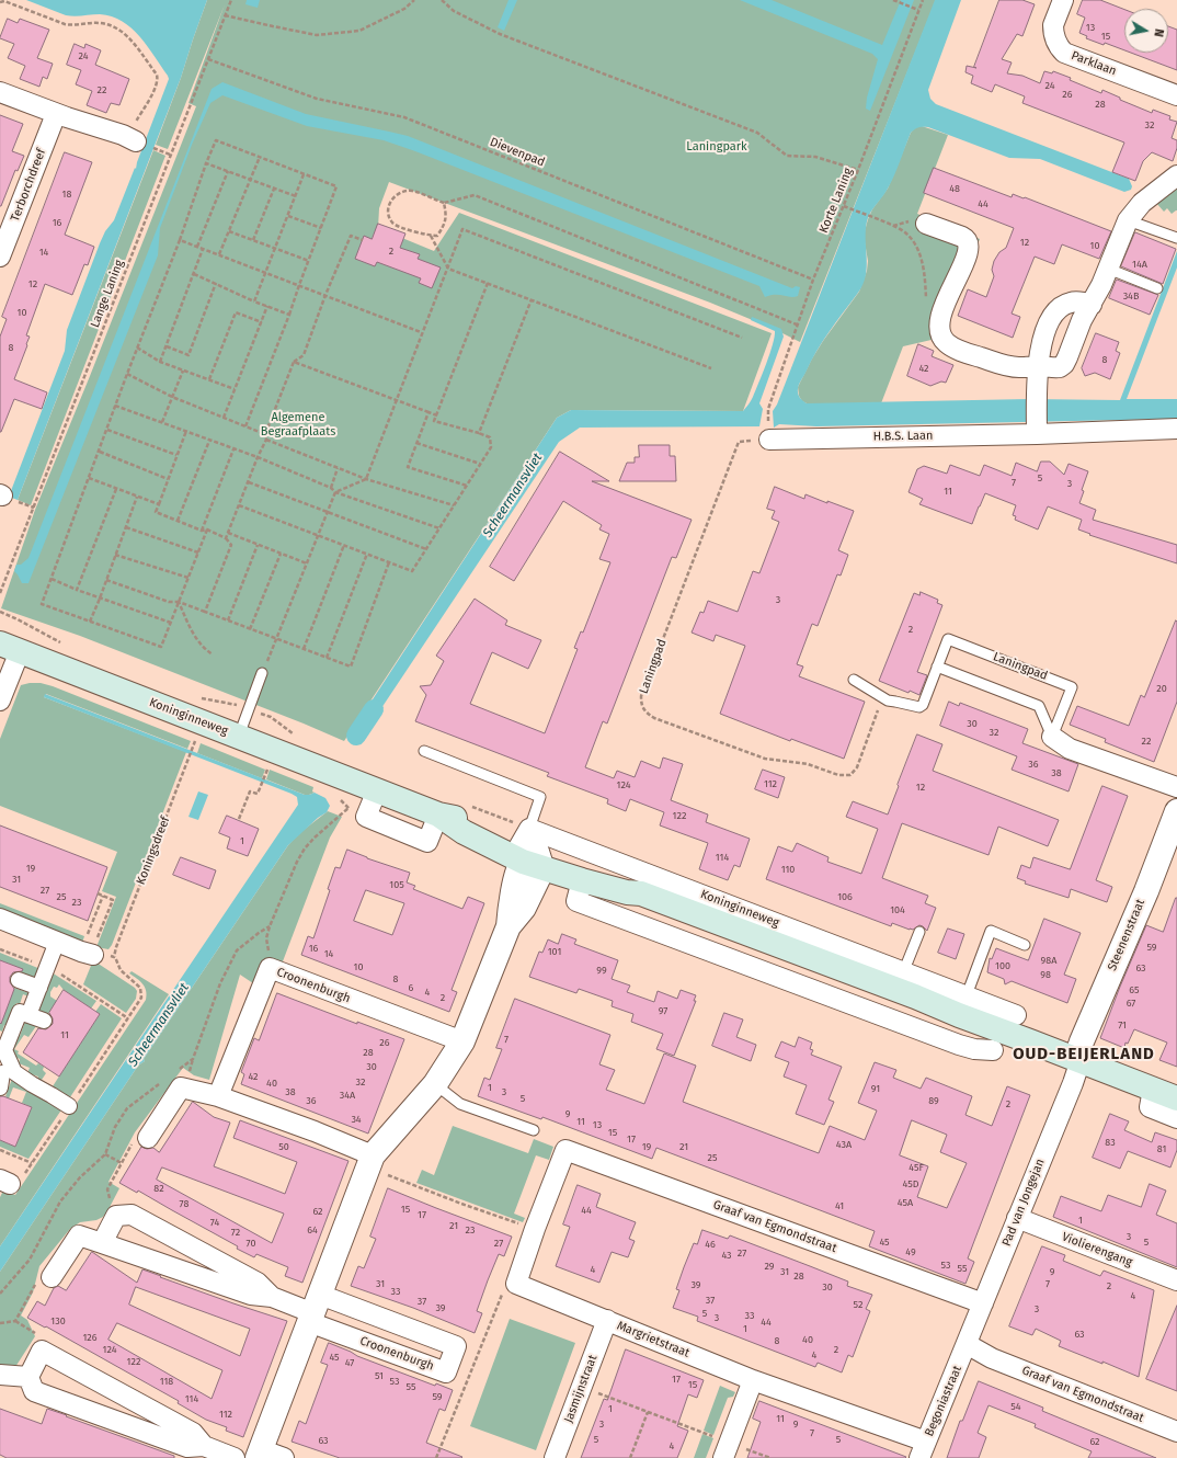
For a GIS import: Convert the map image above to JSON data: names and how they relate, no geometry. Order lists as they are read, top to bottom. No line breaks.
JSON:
{"streets":{"main road":["Koninginneweg"],"street":["Parklaan","Terborchdreef","H.B.S. Laan","Steenenstraat","Croonenburgh","Pad van Jongejan","Graaf van Egmondstraat","Violierengang","Margrietstraat","Jasmijnstraat","Begoniastraat"],"lane":["Laningpad"],"path":["Dievenpad","Korte Laning","Lange Laning","Koningsdreef"]},"crossings":[["Dievenpad","Korte Laning"],["Dievenpad","Lange Laning"],["H.B.S. Laan","Laningpad"],["Koninginneweg","Steenenstraat"],["Koninginneweg","Pad van Jongejan"],["Steenenstraat","Pad van Jongejan"],["Pad van Jongejan","Graaf van Egmondstraat"],["Pad van Jongejan","Violierengang"],["Pad van Jongejan","Begoniastraat"],["Graaf van Egmondstraat","Begoniastraat"],["Margrietstraat","Jasmijnstraat"],["Margrietstraat","Begoniastraat"]],"districts":["OUD-BEIJERLAND"],"water":["Scheermansvliet"],"parks":["Laningpark","Algemene Begraafplaats"],"house_numbers":["13","15","24","24","22","26","28","32","48","18","44","16","12","10","2","14","14A","12","34B","10","8","8","42","5","7","3","11","3","2","20","30","32","22","36","38","112","124","12","122","1","114","19","110","31","105","27","25","106","23","104","59","16","101","14","98A","100","10","63","99","98","8","6","65","4","2","67","97","71","11","7","26","28","30","42","32","40","1","91","38","3","34A","5","36","89","2","9","34","11","13","15","17","83","43A","50","19","21","81","25","45F","45D","82","45A","78","41","15","44","62","17","1","74","21","64","23","72","3","45","5","70","27","46","49","27","43","53","29","55","4","31","9","28","31","7","39","2","30","33","4","37","37","52","39","3","5","33","3","130","44","1","63","126","40","8","124","2","4","45","122","47","51","17","118","53","15","55","59","114","54","1","112","11","3","9","7","5","5","63","62","4"],"north":"right"}
